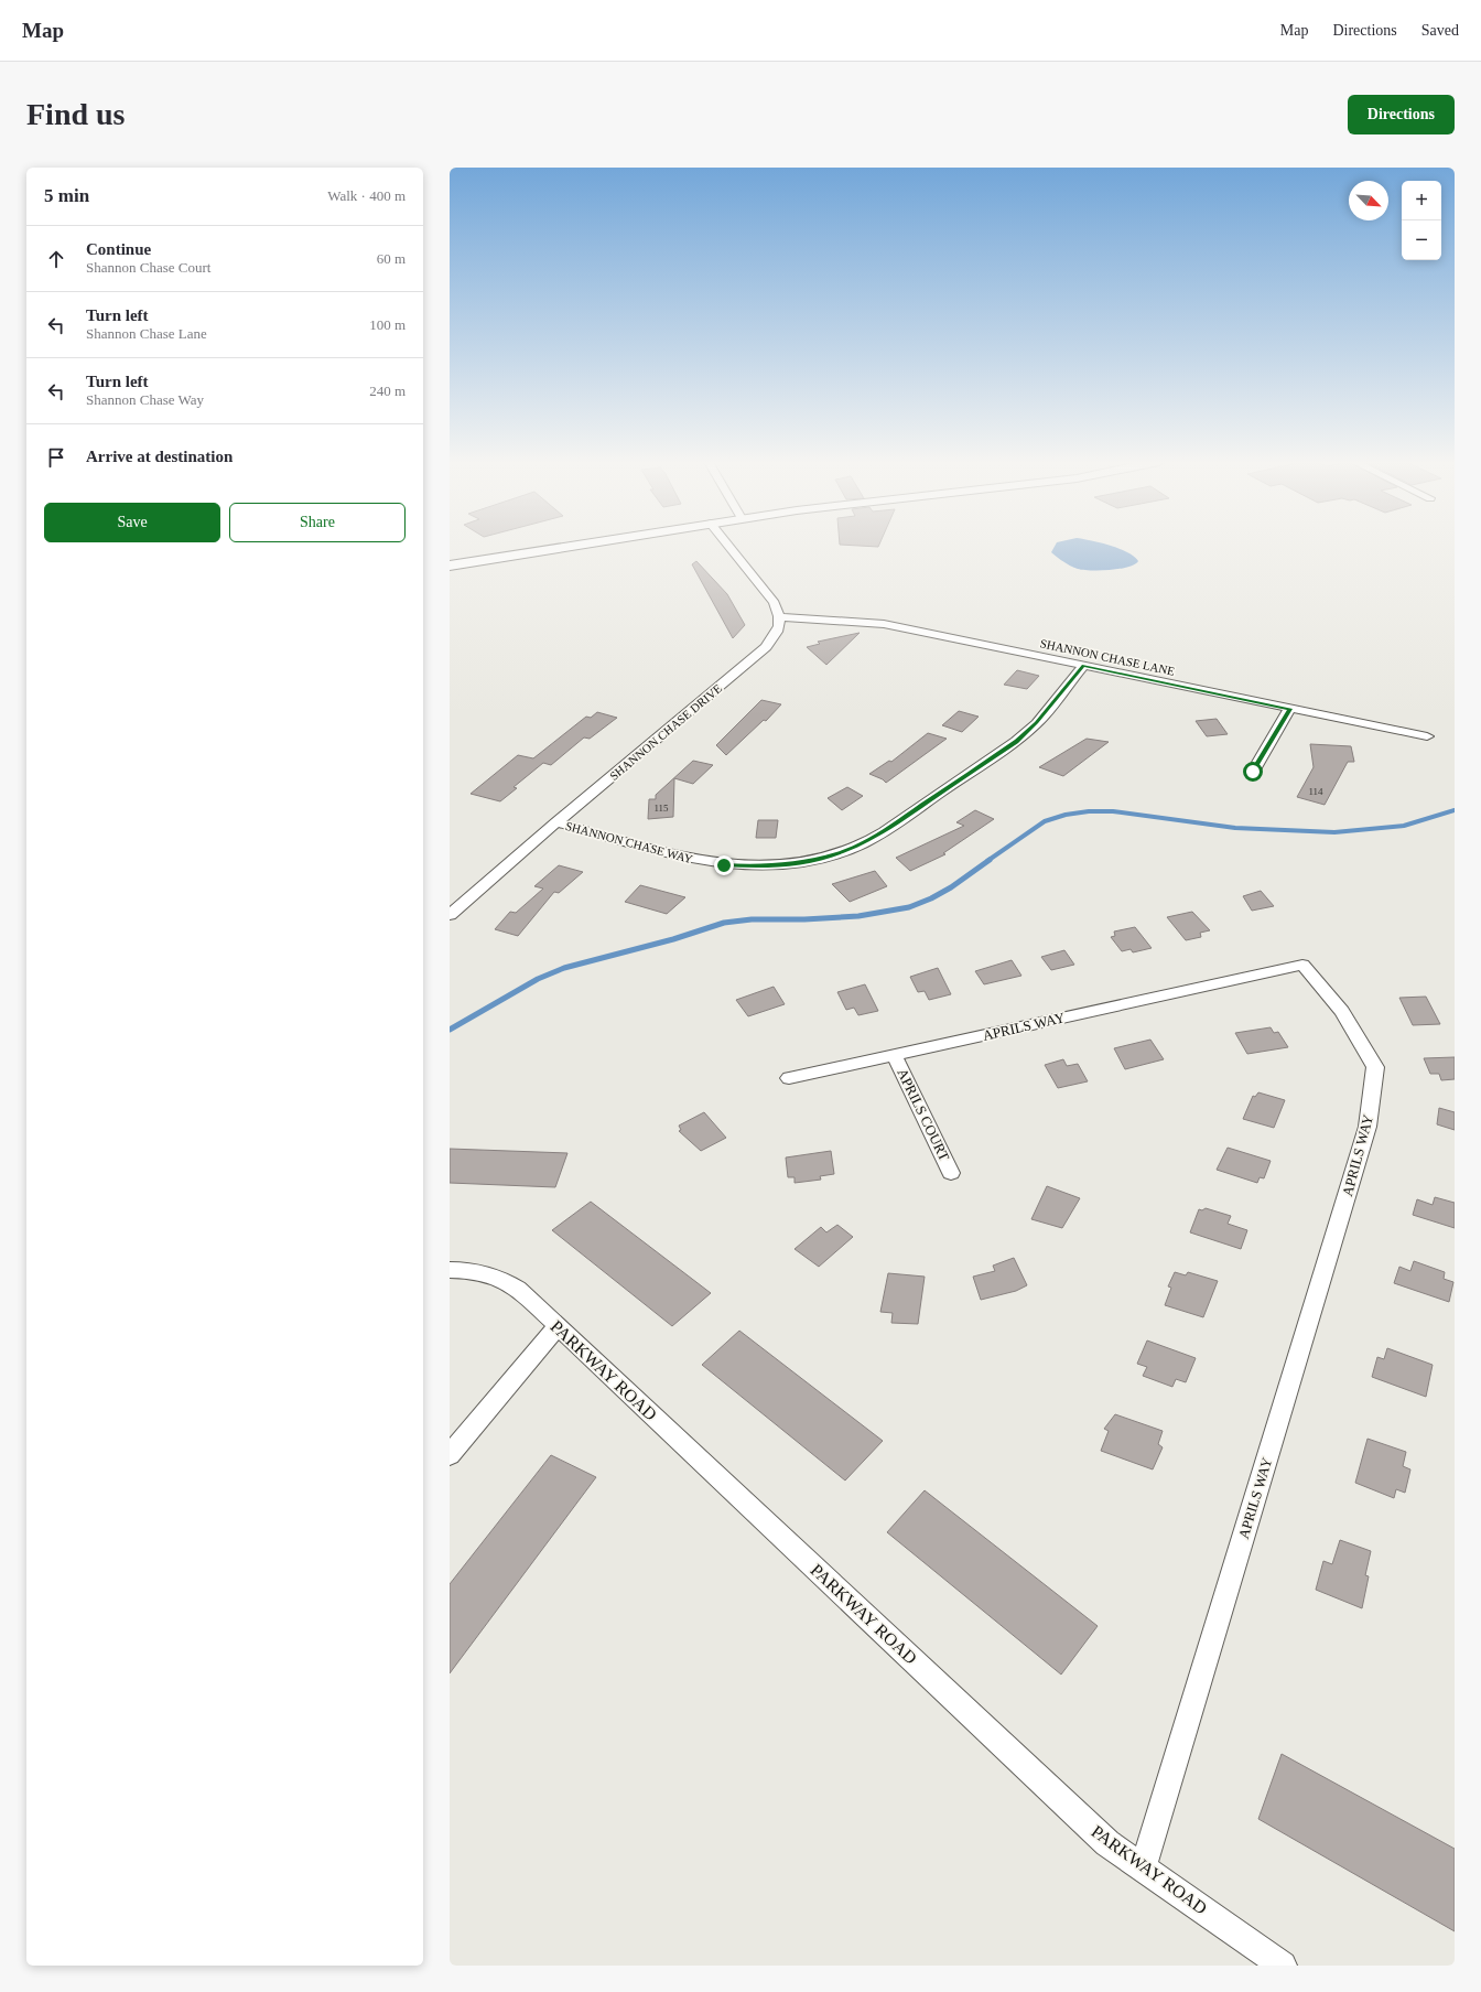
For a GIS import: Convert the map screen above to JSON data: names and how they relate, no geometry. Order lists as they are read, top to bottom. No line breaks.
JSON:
{"streets":{"street":["SHANNON CHASE LANE","SHANNON CHASE DRIVE","SHANNON CHASE WAY","APRILS WAY","APRILS COURT","PARKWAY ROAD"]},"crossings":[["SHANNON CHASE LANE","SHANNON CHASE DRIVE"],["SHANNON CHASE LANE","SHANNON CHASE WAY"],["SHANNON CHASE DRIVE","SHANNON CHASE WAY"],["APRILS WAY","APRILS COURT"],["APRILS WAY","PARKWAY ROAD"]],"house_numbers":["114","115"],"north":"bottom right","page":{"header":"Map","nav":["Map","Directions","Saved"],"buttons":["Directions",["Save","Share"]],"title":"Find us","heading":["5 min","Walk · 400 m"],"map_buttons":["+","−"],"list":[["Continue","Shannon Chase Court","60 m"],["Turn left","Shannon Chase Lane","100 m"],["Turn left","Shannon Chase Way","240 m"],"Arrive at destination"]}}
